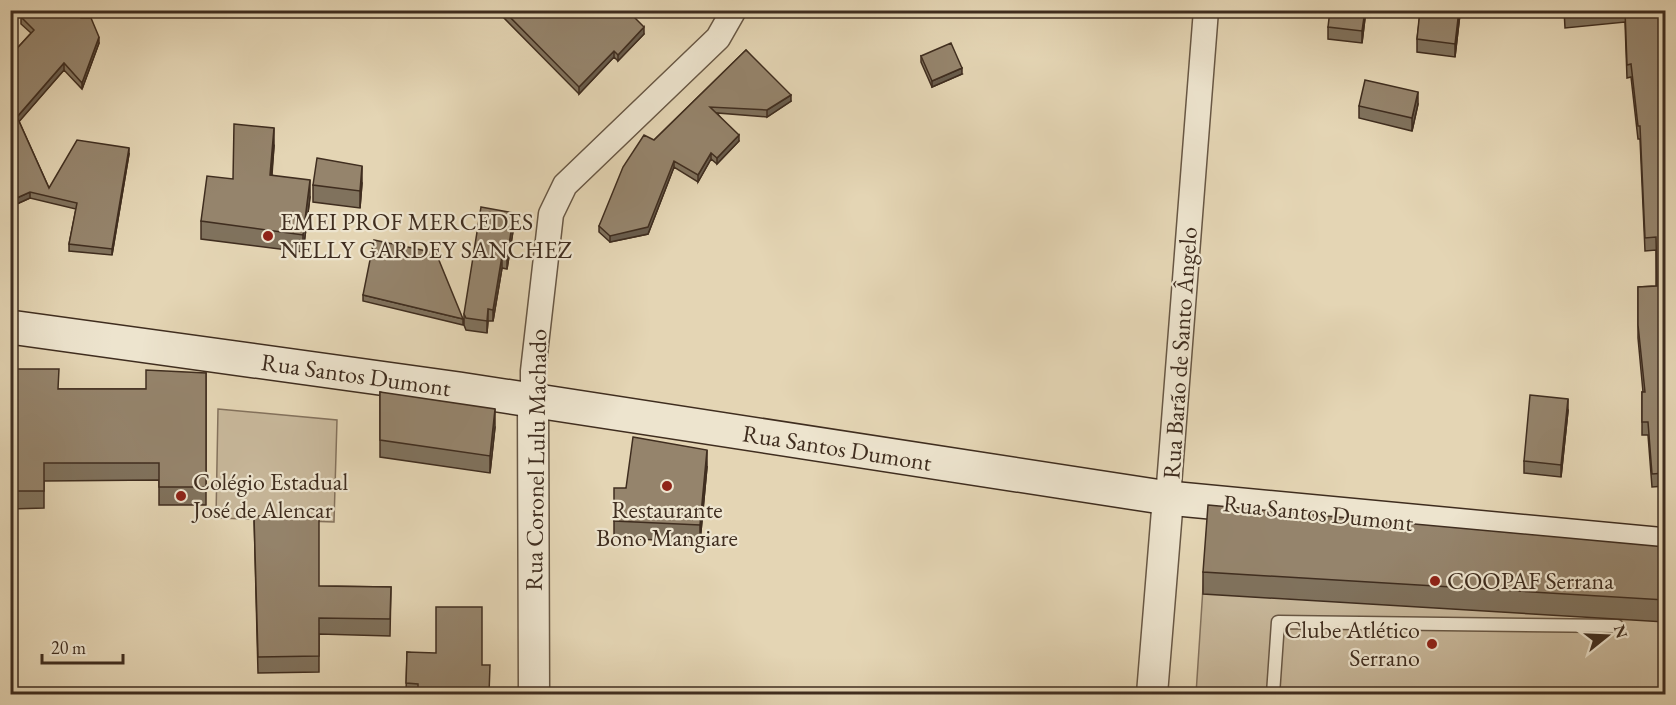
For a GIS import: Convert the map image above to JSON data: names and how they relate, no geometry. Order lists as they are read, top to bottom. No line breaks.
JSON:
{"streets":{"main road":["Rua Santos Dumont"],"street":["Rua Barão de Santo Ângelo","Rua Coronel Lulu Machado"]},"crossings":[["Rua Barão de Santo Ângelo","Rua Santos Dumont"],["Rua Santos Dumont","Rua Coronel Lulu Machado"]],"places":["EMEI PROF MERCEDES NELLY GARDEY SANCHEZ","Restaurante Bono Mangiare","Colégio Estadual José de Alencar","COOPAF Serrana","Clube Atlético Serrano"],"scale_bar":"20 m","north":"right"}
